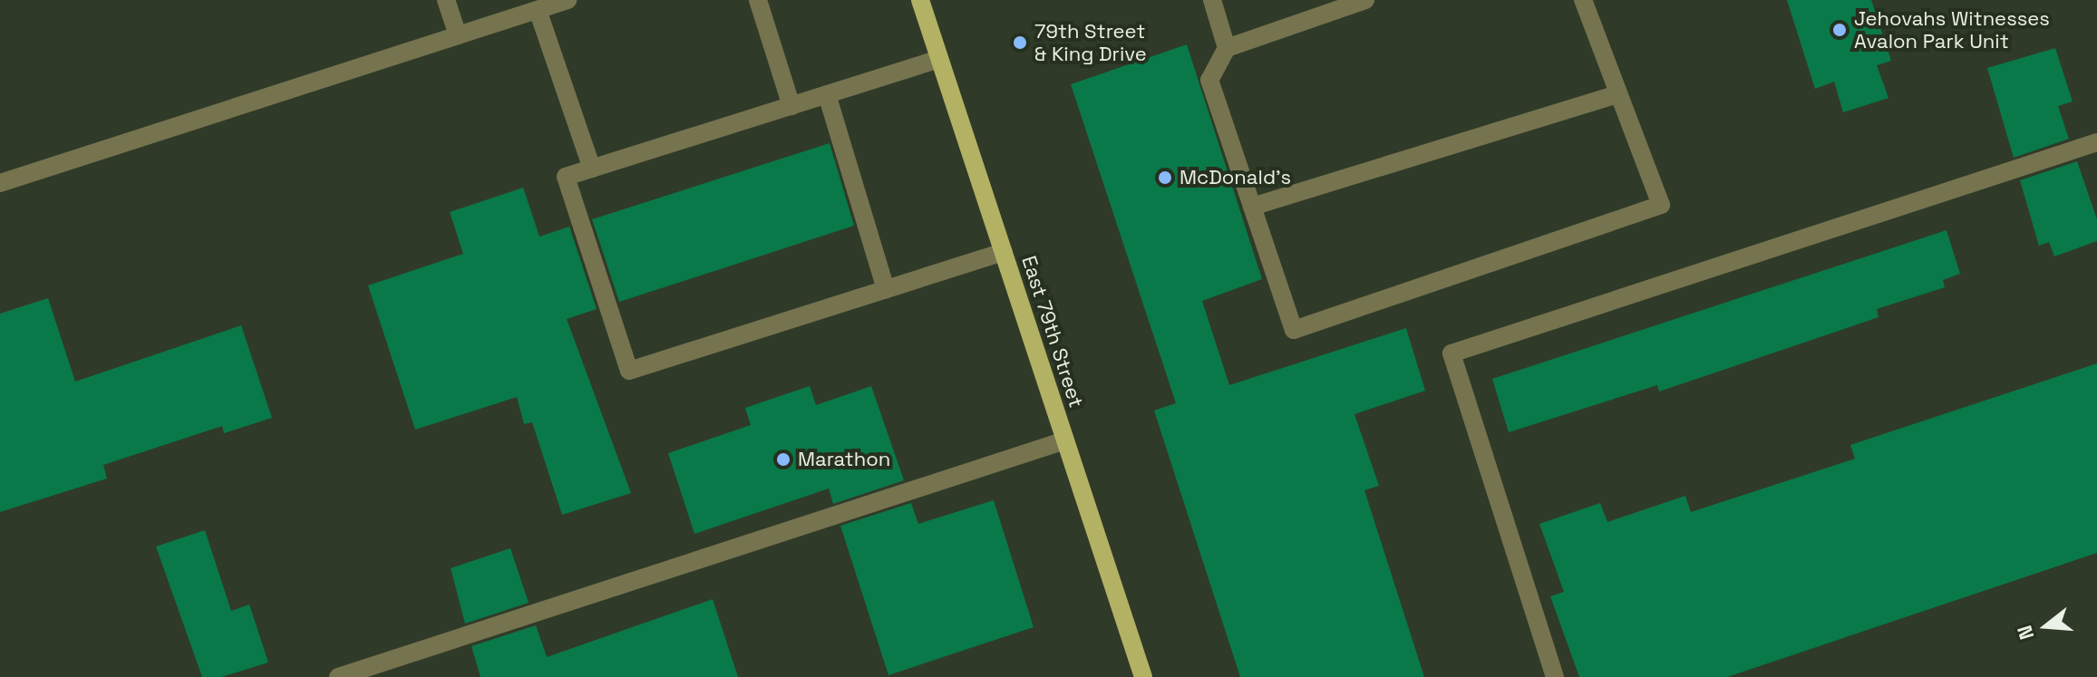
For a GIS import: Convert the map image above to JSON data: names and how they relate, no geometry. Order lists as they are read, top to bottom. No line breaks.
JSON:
{"streets":{"main road":["East 79th Street"]},"places":["Jehovahs Witnesses Avalon Park Unit","79th Street & King Drive","McDonald's","Marathon"],"north":"left"}
